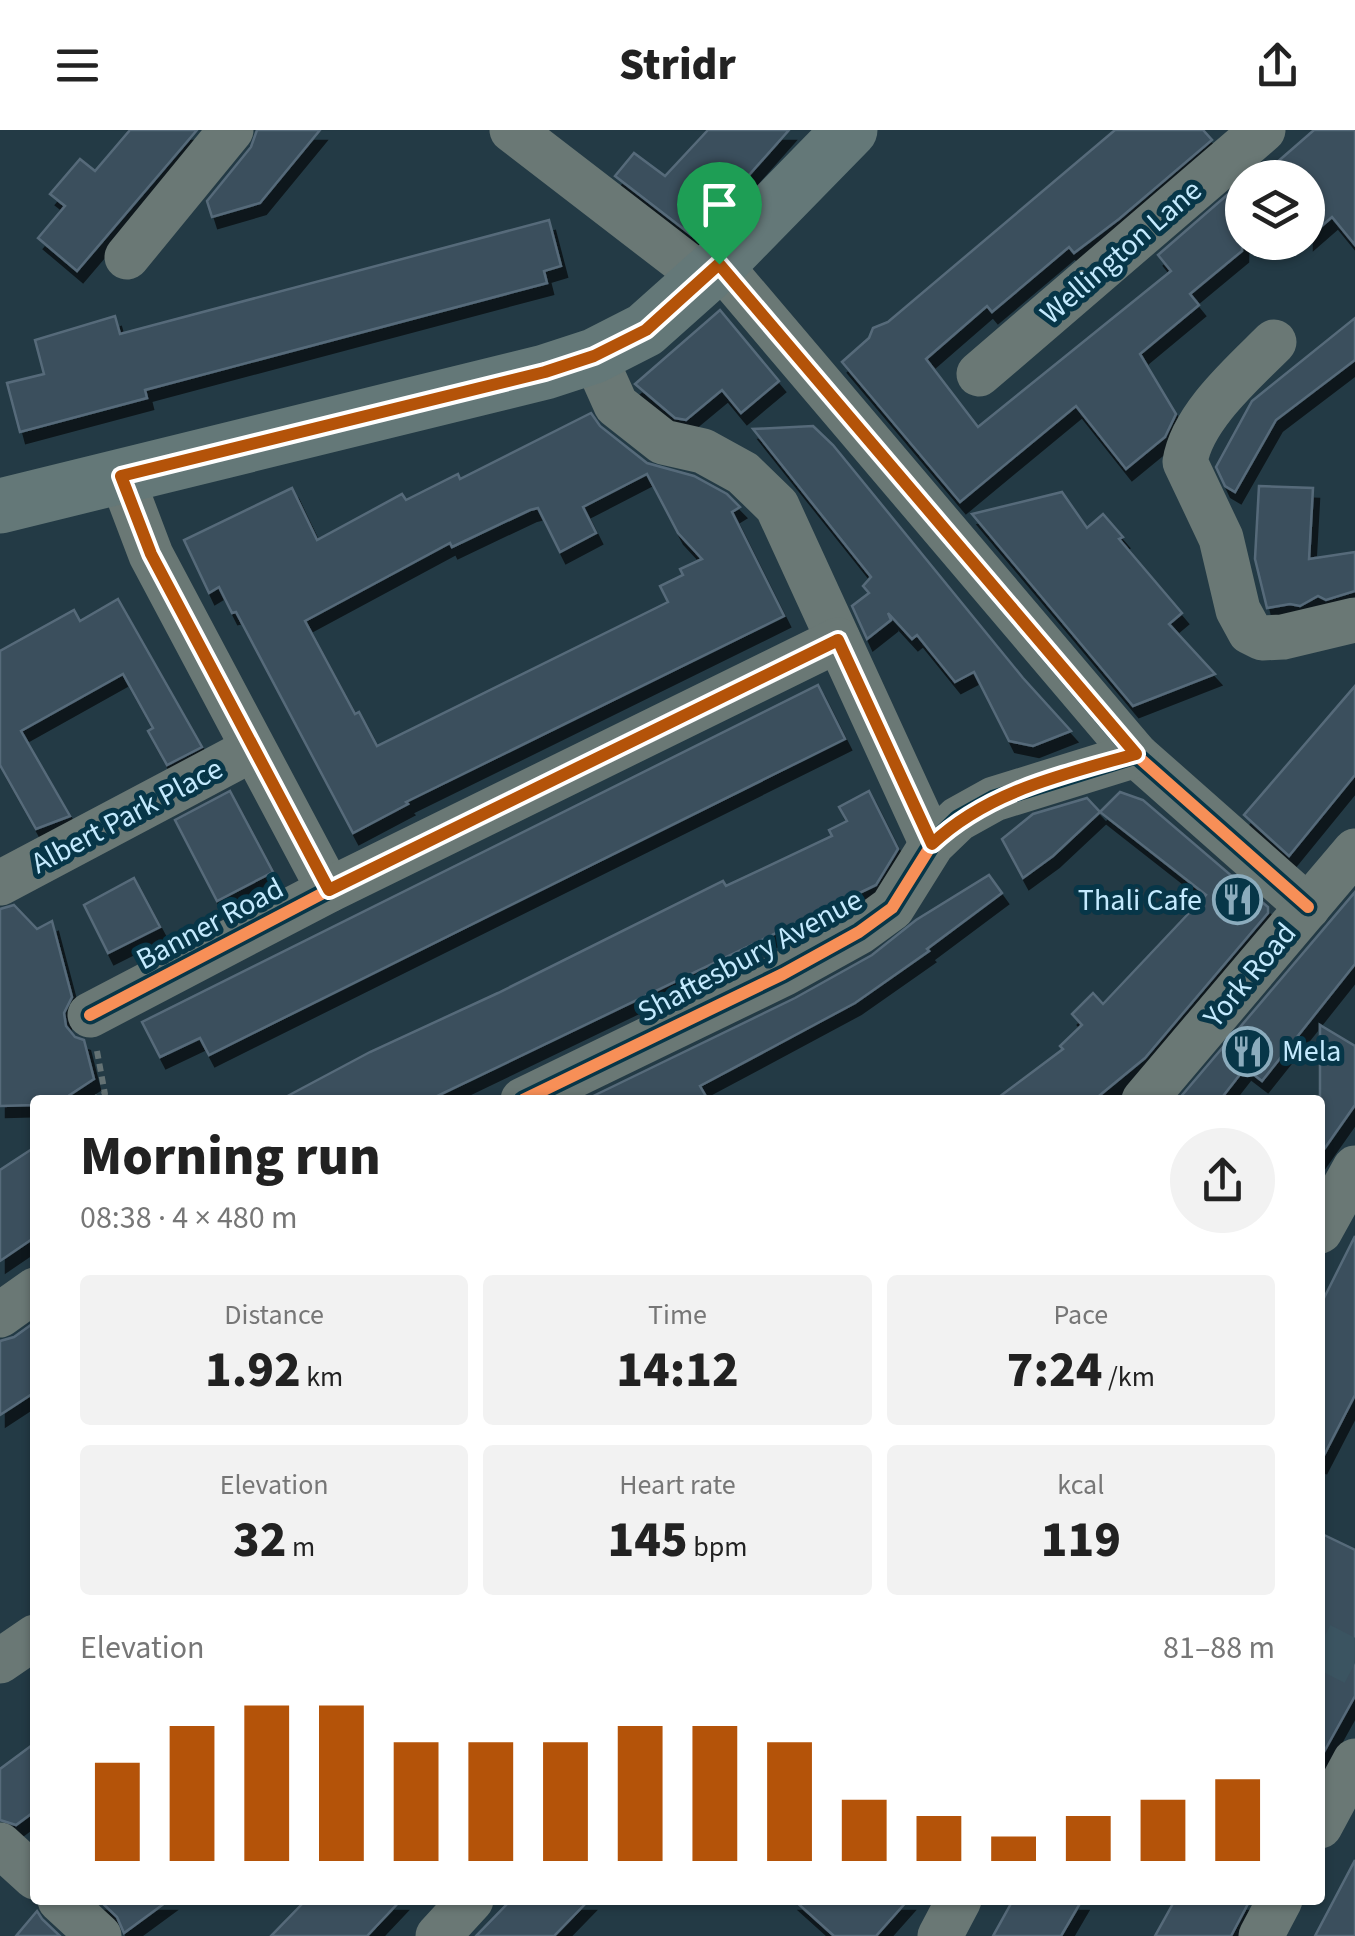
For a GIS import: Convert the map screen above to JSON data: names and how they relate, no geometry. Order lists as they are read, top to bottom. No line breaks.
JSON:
{"streets":{"street":["Wellington Lane","Albert Park Place","Banner Road","Shaftesbury Avenue","York Road"]},"places":{"restaurant":["Thali Cafe","Mela"]},"page":{"header":"Stridr","heading":["Morning run","08:38 · 4 × 480 m"],"stats":[["Distance","1.92 km"],["Time","14:12"],["Pace","7:24 /km"],["Elevation","32 m"],["Heart rate","145 bpm"],["kcal","119"]],"chart":["Elevation","81–88 m"]}}
